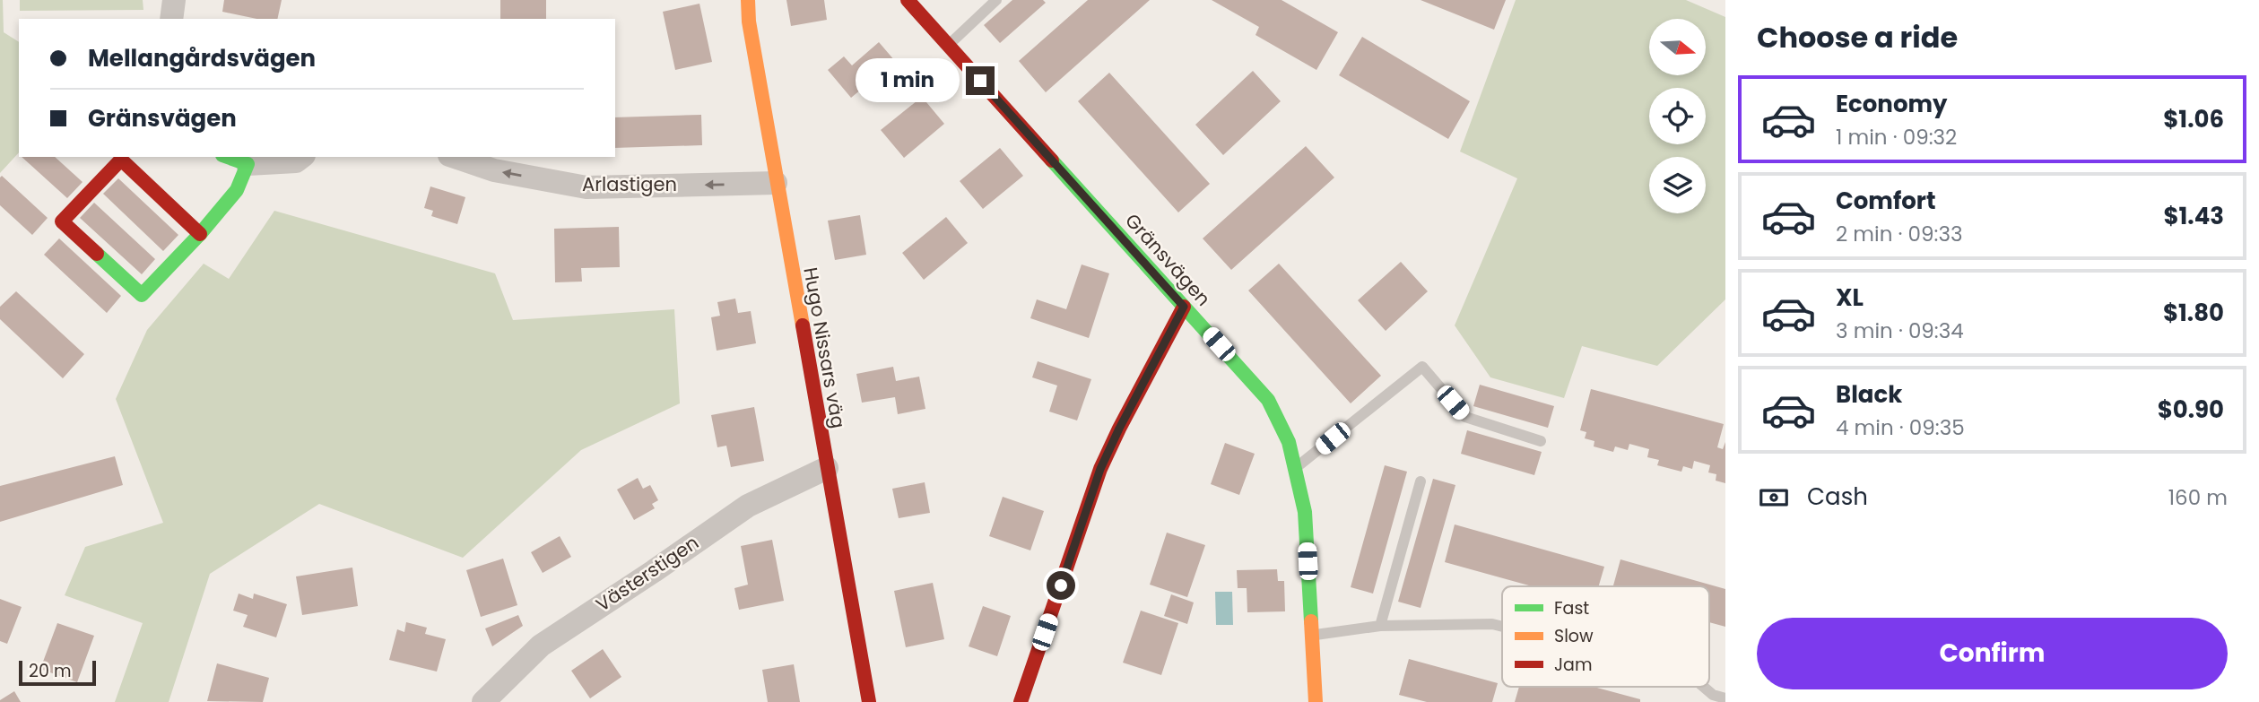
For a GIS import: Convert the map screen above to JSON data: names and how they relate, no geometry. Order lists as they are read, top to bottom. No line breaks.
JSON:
{"streets":{"street":["Arlastigen","Gränsvägen","Hugo Nissars väg","Västerstigen"]},"crossings":[["Arlastigen","Hugo Nissars väg"],["Hugo Nissars väg","Västerstigen"]],"one_way":["Arlastigen"],"legend":["Fast","Slow","Jam"],"scale_bar":"20 m","north":"right","page":{"heading":"Choose a ride","banner":["Mellangårdsvägen","Gränsvägen"],"bubble":"1 min","list":[{"name":"Economy","note":"1 min · 09:32","value":"$1.06"},{"name":"Comfort","note":"2 min · 09:33","value":"$1.43"},{"name":"XL","note":"3 min · 09:34","value":"$1.80"},{"name":"Black","note":"4 min · 09:35","value":"$0.90"}],"pay":["Cash","160 m"],"buttons":"Confirm","scale":"20 m"}}
